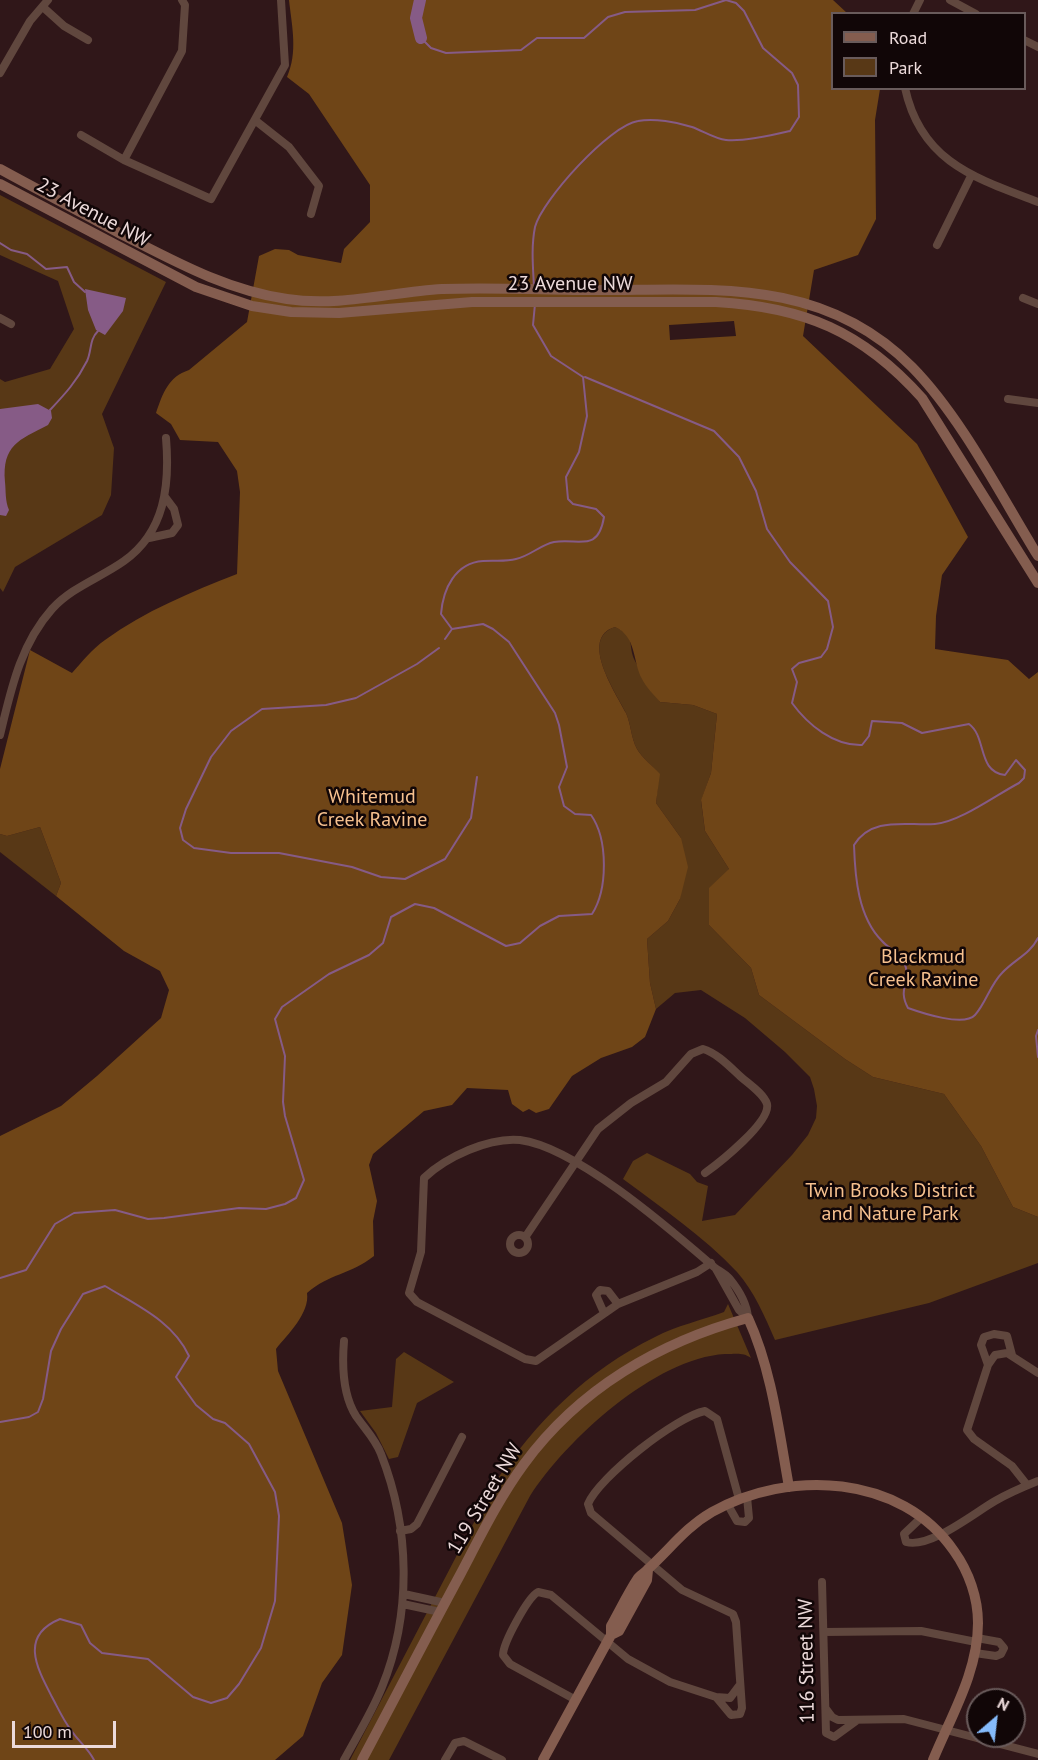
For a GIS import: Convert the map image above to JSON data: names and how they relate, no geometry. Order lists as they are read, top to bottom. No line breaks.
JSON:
{"streets":{"main road":["23 Avenue NW","119 Street NW"],"street":["116 Street NW"]},"parks":["Whitemud Creek Ravine","Blackmud Creek Ravine","Twin Brooks District and Nature Park"],"legend":["Road","Park"],"scale_bar":"100 m","north":"top right"}
